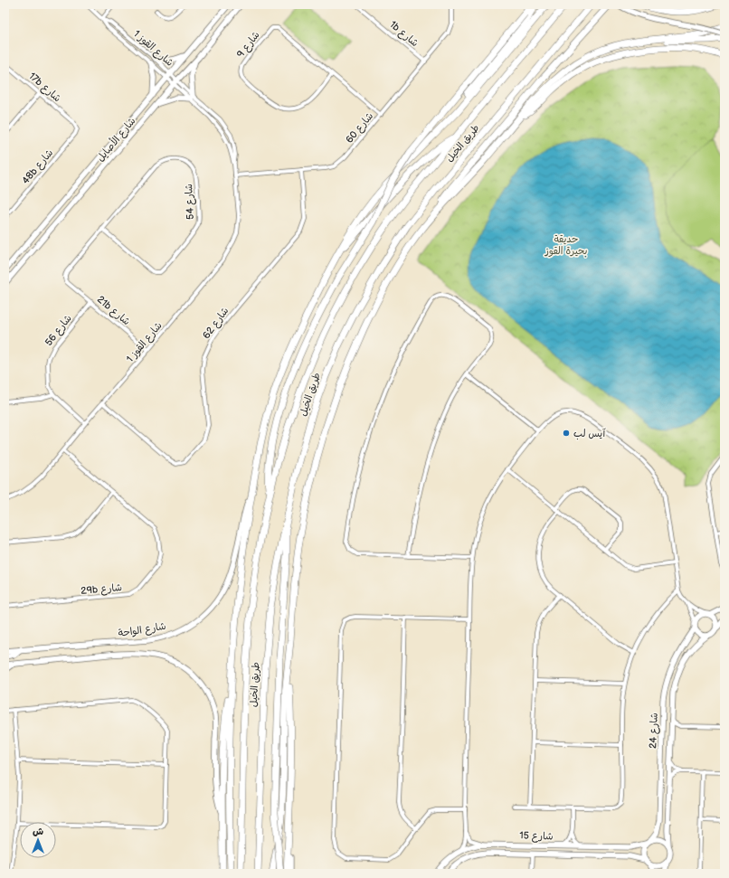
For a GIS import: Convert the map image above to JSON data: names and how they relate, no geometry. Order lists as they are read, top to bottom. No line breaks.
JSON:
{"streets":{"highway":["طريق الخيل"],"street":["1b شارع","شارع 9","شارع القوز 1","17b شارع","شارع 60","شارع الأصايل","48b شارع","شارع 54","21b شارع","شارع 62","شارع 56","29b شارع","شارع الواحة","شارع 24","شارع 15"]},"crossings":[["1b شارع","شارع 60"],["شارع 9","شارع 60"],["شارع القوز 1","شارع 60"],["شارع القوز 1","شارع الأصايل"],["شارع القوز 1","21b شارع"],["شارع القوز 1","شارع 62"],["شارع القوز 1","29b شارع"],["17b شارع","48b شارع"],["شارع 60","شارع 62"],["شارع 54","21b شارع"],["21b شارع","شارع 56"],["شارع 24","شارع 15"]],"parks":["حديقة بحيرة القوز"],"places":["آيس لب"],"north":"top"}
